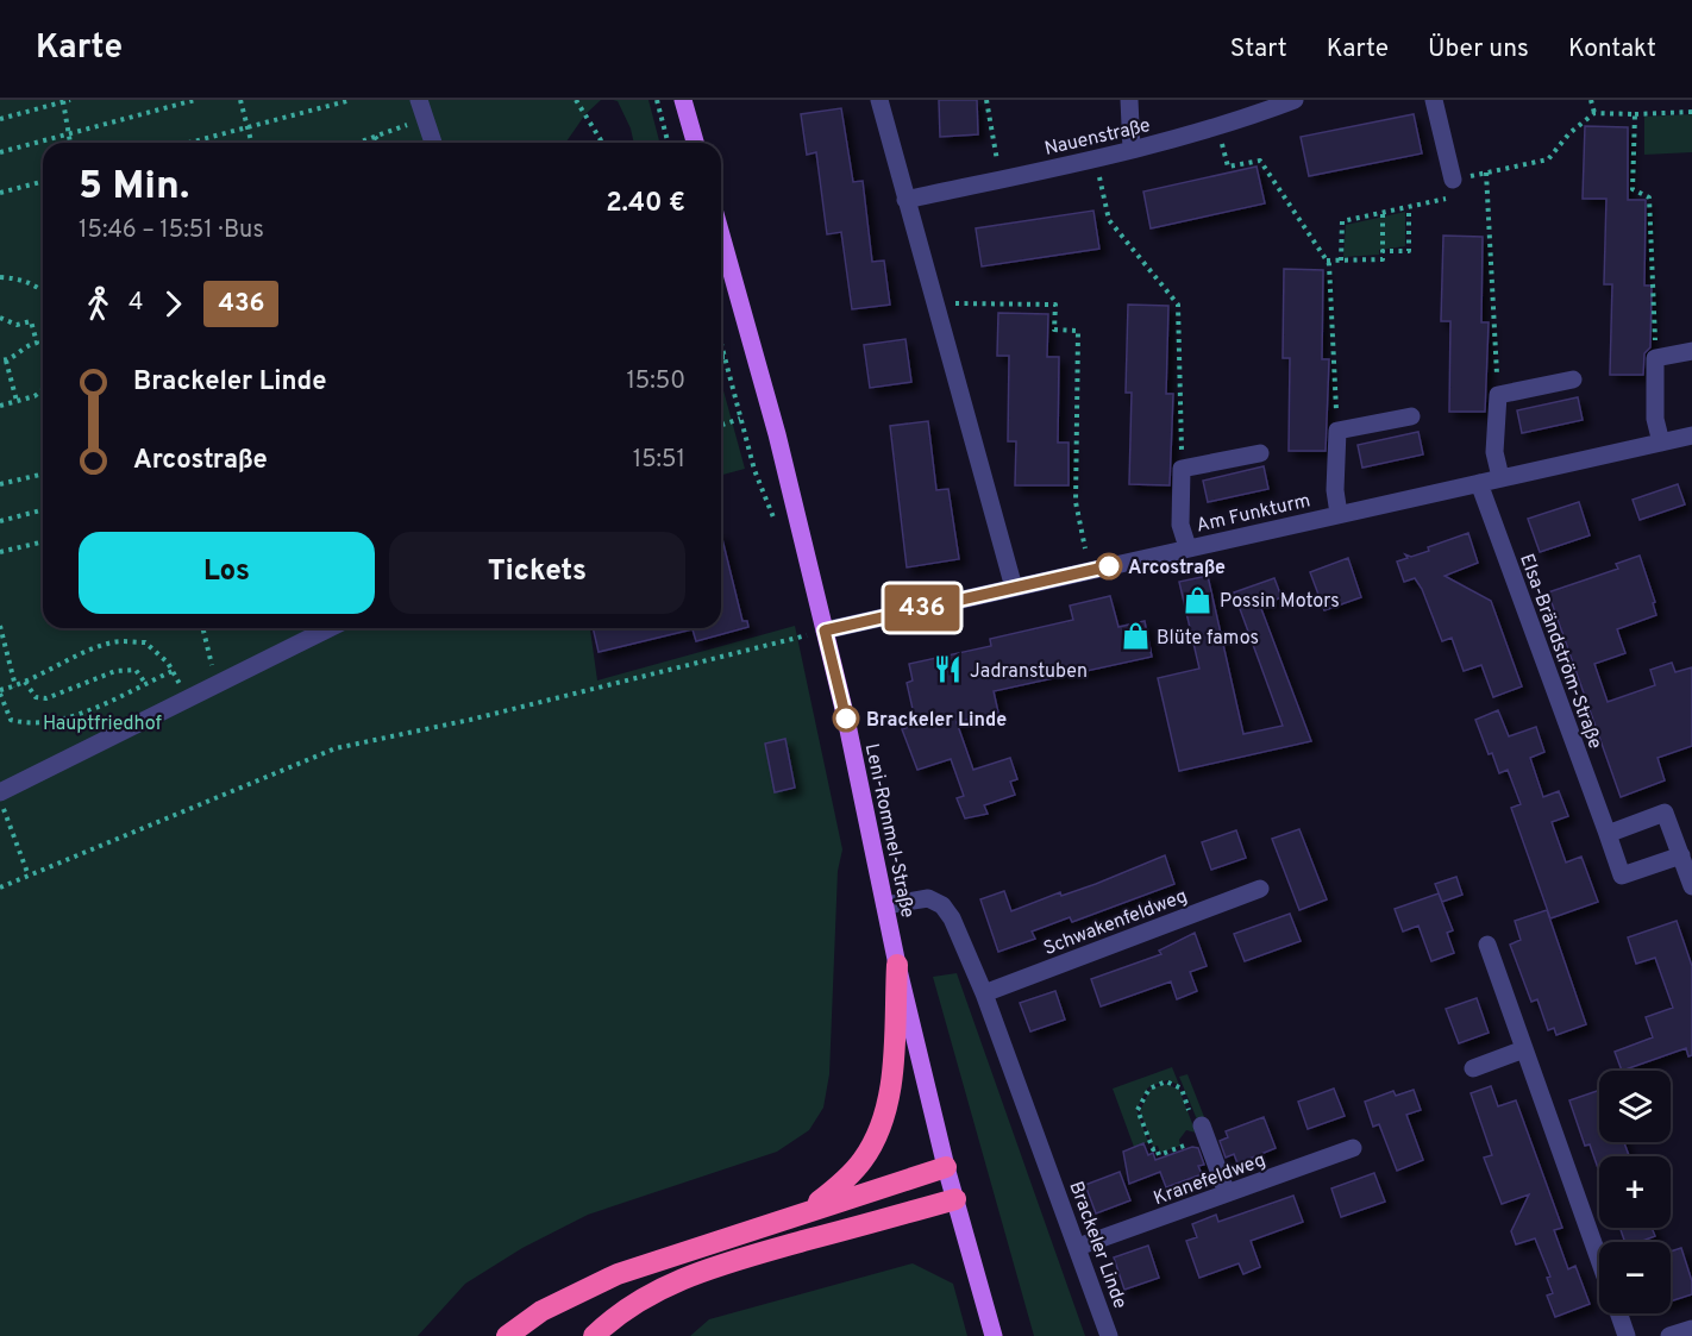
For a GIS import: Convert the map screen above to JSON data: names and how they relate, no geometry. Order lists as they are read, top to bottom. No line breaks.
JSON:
{"streets":{"main road":["Leni-Rommel-Straße"],"street":["Nauenstraße","Am Funkturm","Elsa-Brändström-Straße","Schwakenfeldweg","Kranefeldweg","Brackeler Linde"]},"crossings":[["Am Funkturm","Elsa-Brändström-Straße"],["Am Funkturm","Leni-Rommel-Straße"],["Leni-Rommel-Straße","Brackeler Linde"],["Schwakenfeldweg","Brackeler Linde"],["Kranefeldweg","Brackeler Linde"]],"parks":["Hauptfriedhof"],"places":{"other":["Arcostraße","Brackeler Linde"],"shop":["Possin Motors","Blüte famos"],"restaurant":["Jadranstuben"]},"lines":["bus line 436"],"page":{"header":"Karte","nav":["Start","Karte","Über uns","Kontakt"],"on_map":"436","heading":["5 Min.","15:46 – 15:51 · Bus","2.40 €"],"legs":["4","436"],"list":[{"name":"Brackeler Linde","value":"15:50"},{"name":"Arcostraße","value":"15:51"}],"buttons":["Los","Tickets"],"map_buttons":["+","−"]}}
